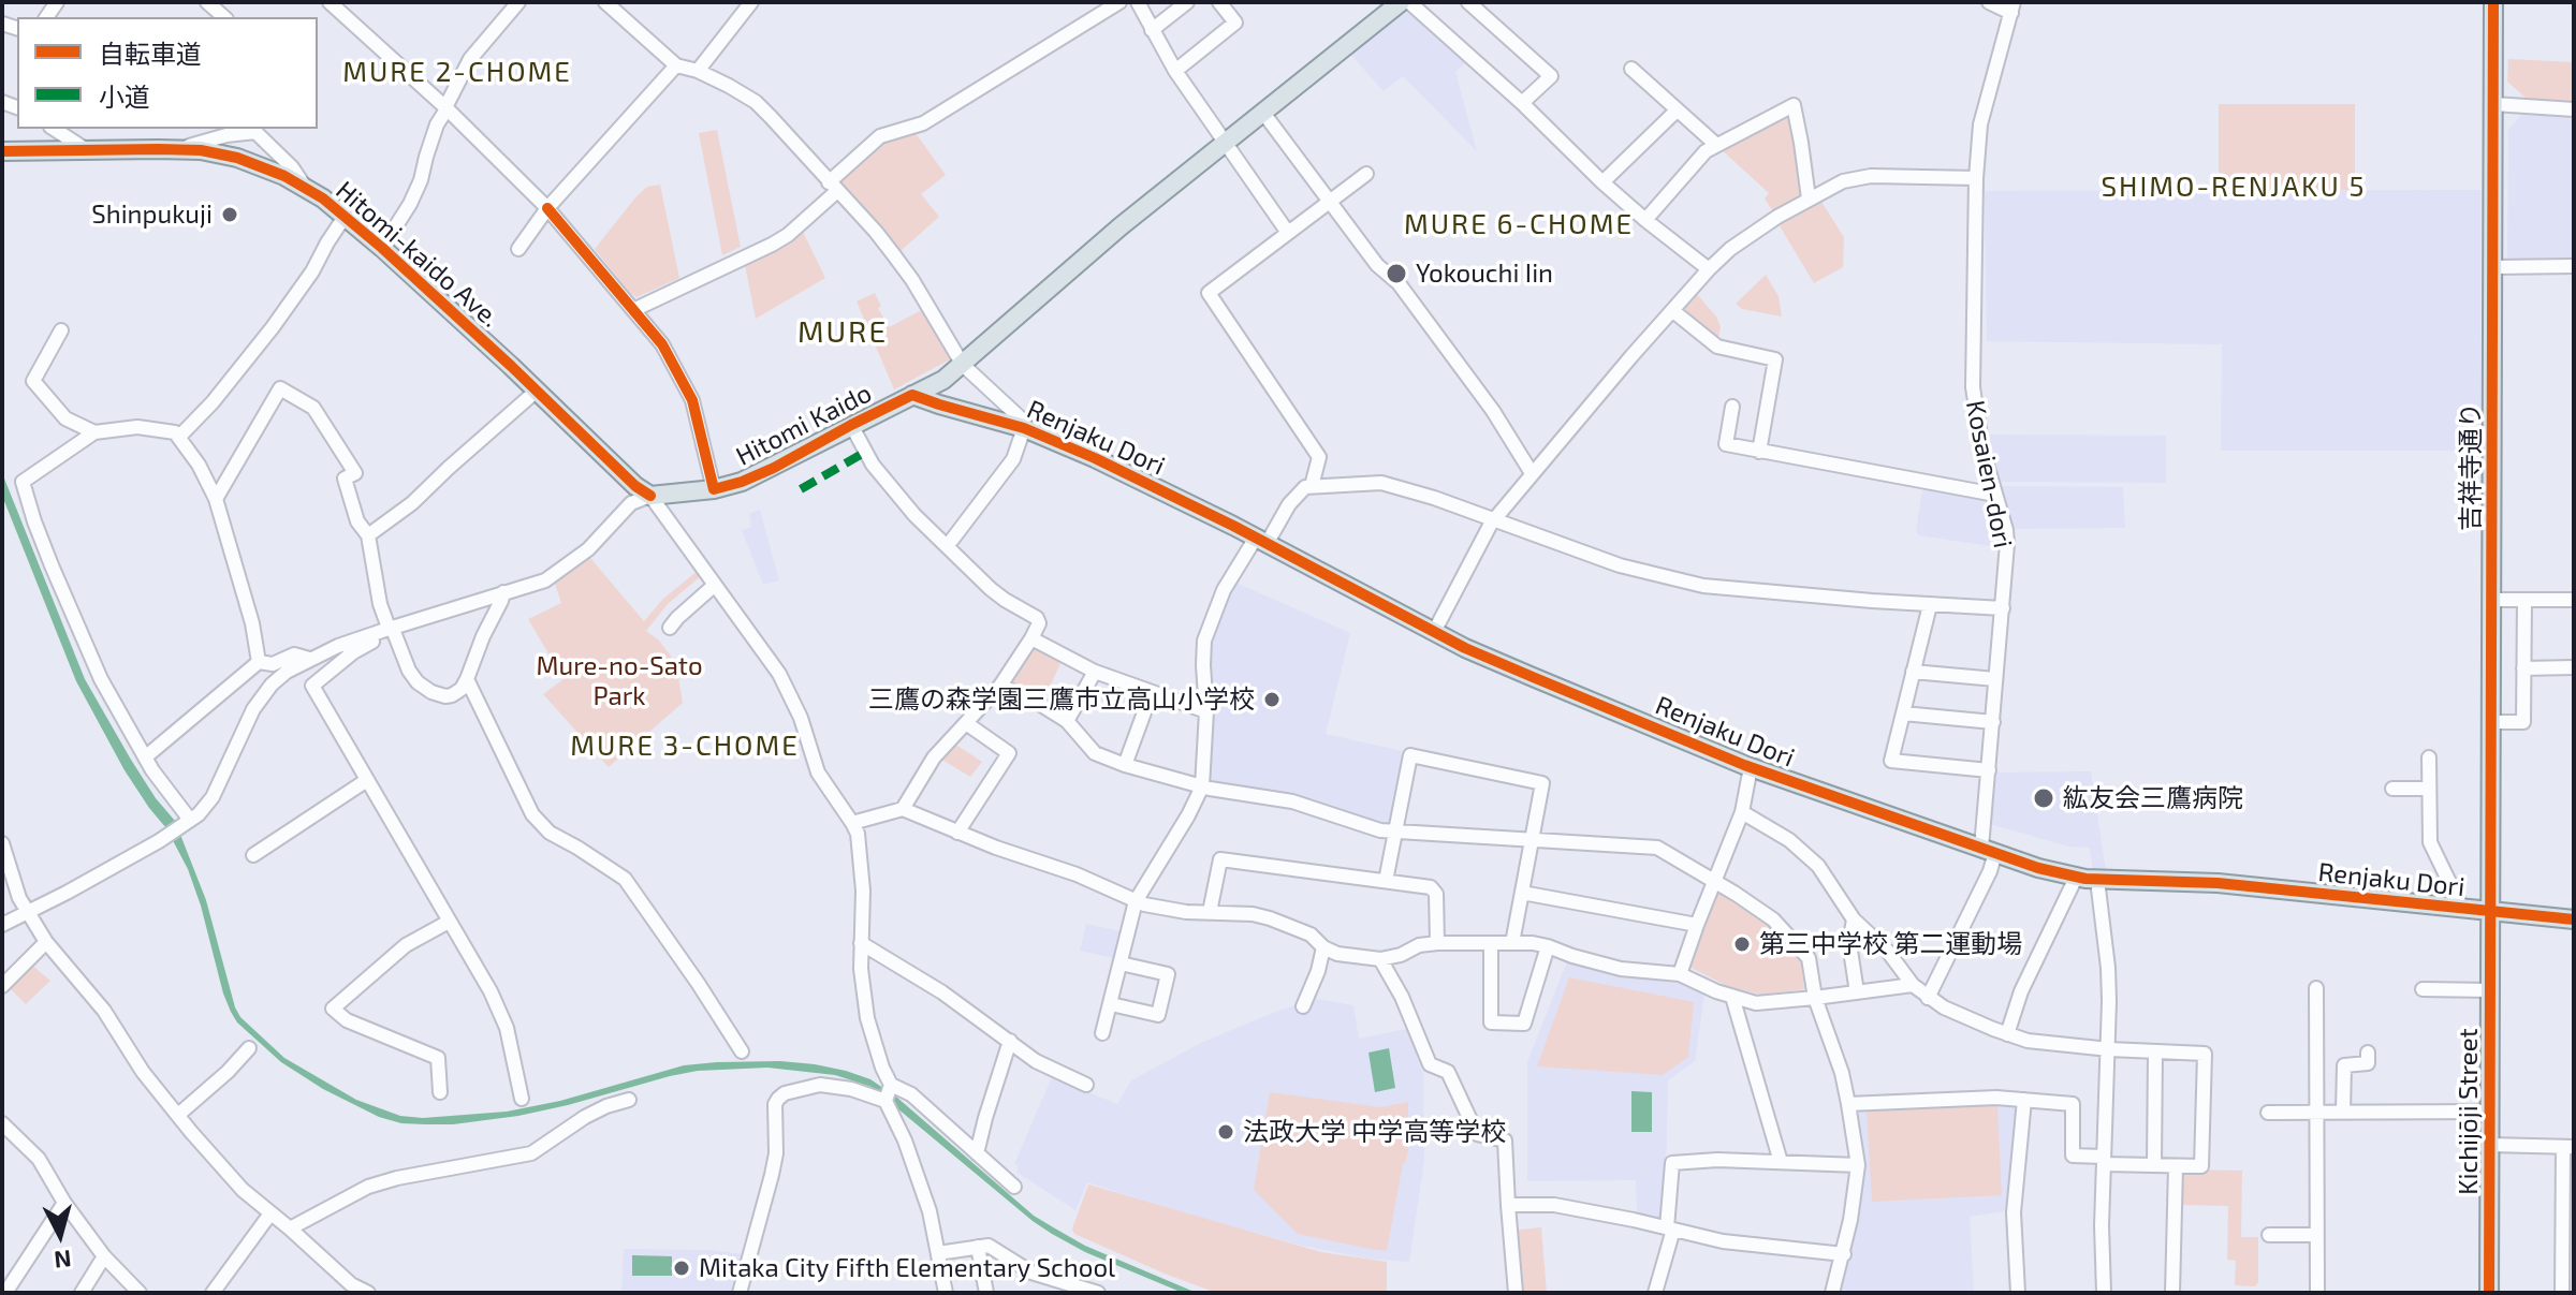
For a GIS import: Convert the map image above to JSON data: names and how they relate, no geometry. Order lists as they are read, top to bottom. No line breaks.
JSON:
{"streets":{"main road":["Hitomi-kaido Ave.","Hitomi Kaido","Renjaku Dori","吉祥寺通り","Kichijōji Street"],"street":["Kosaien-dori"]},"crossings":[["Hitomi-kaido Ave.","Hitomi Kaido"],["Hitomi Kaido","Renjaku Dori"],["Renjaku Dori","吉祥寺通り"],["Renjaku Dori","Kosaien-dori"],["吉祥寺通り","Kichijōji Street"]],"districts":["MURE 2-CHOME","SHIMO-RENJAKU 5","MURE 6-CHOME","MURE","MURE 3-CHOME"],"parks":["Mure-no-Sato Park"],"places":["Shinpukuji","Yokouchi Iin","三鷹の森学園三鷹市立高山小学校","紘友会三鷹病院","第三中学校 第二運動場","法政大学 中学高等学校","Mitaka City Fifth Elementary School"],"legend":["自転車道","小道"],"north":"bottom"}
